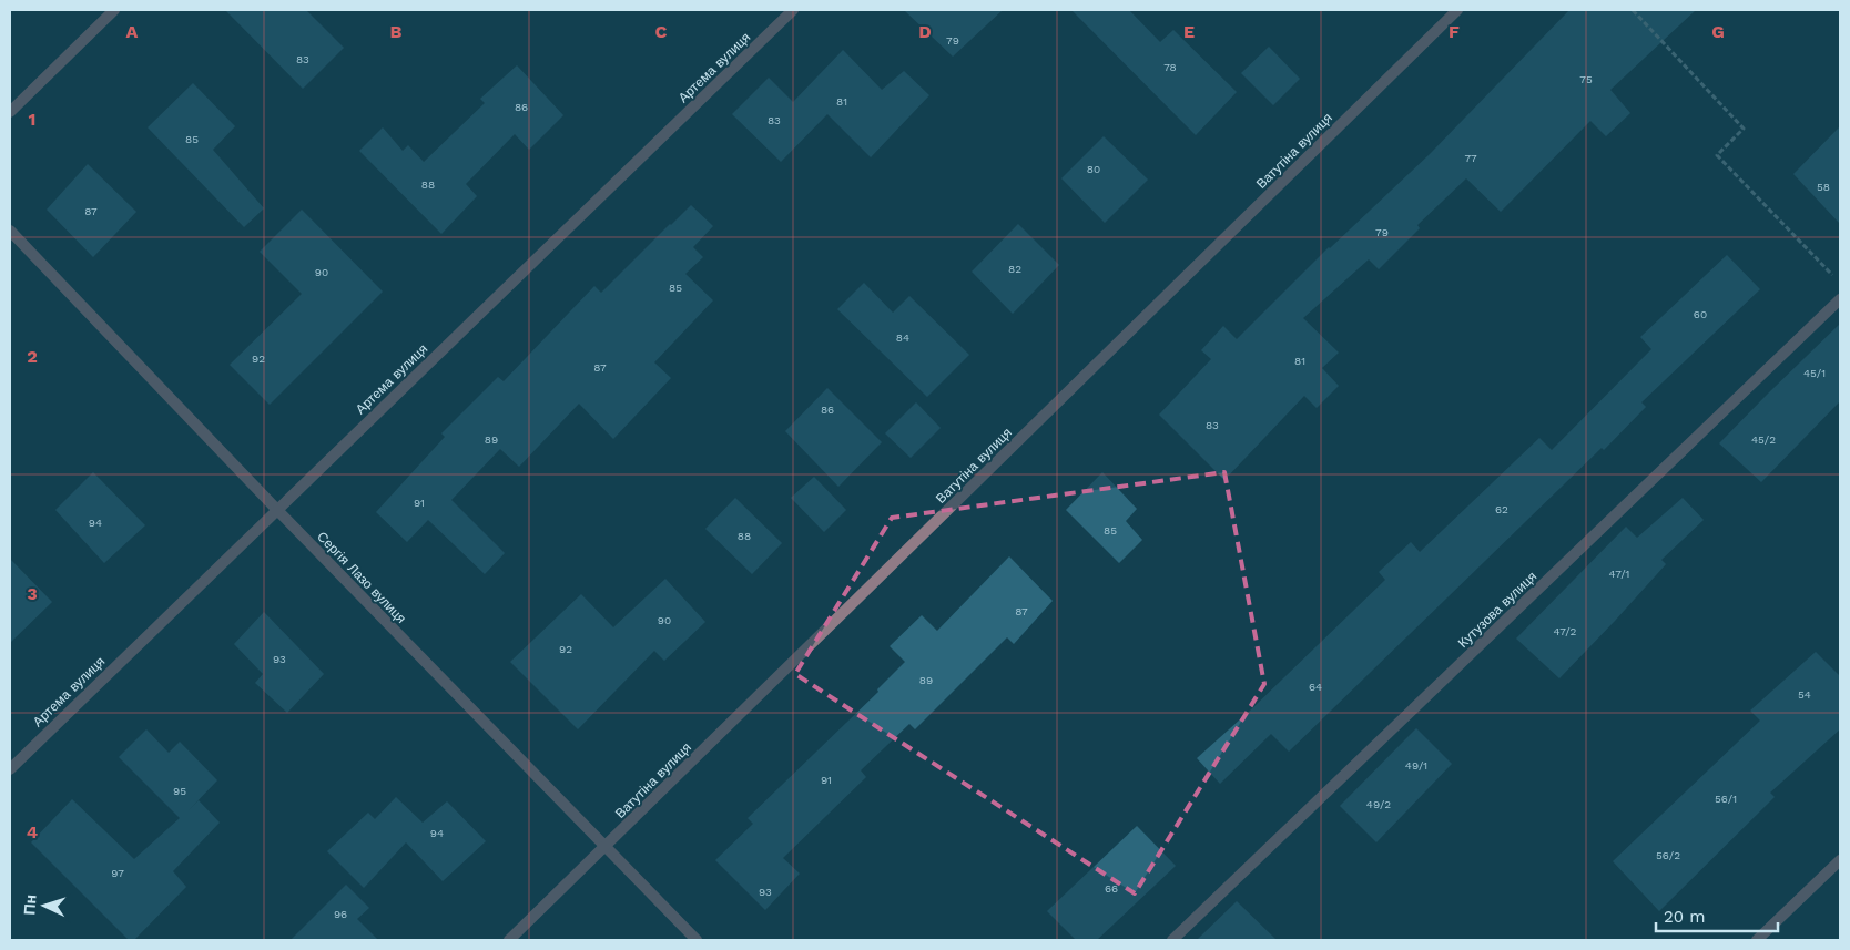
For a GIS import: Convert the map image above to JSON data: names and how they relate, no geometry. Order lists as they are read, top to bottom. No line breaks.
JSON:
{"streets":{"street":["Артема вулиця","Ватутіна вулиця","Сергія Лазо вулиця","Кутузова вулиця"]},"crossings":[["Артема вулиця","Сергія Лазо вулиця"],["Ватутіна вулиця","Сергія Лазо вулиця"]],"house_numbers":["79","83","78","75","81","86","83","85","77","80","88","58","87","79","82","90","85","60","84","92","81","87","45/1","86","83","89","45/2","91","62","94","85","88","47/1","87","90","47/2","92","93","89","64","54","49/1","91","95","56/1","49/2","94","56/2","97","66","93","96"],"scale_bar":"20 m","north":"left","grid":{"columns":["A","B","C","D","E","F","G"],"rows":["1","2","3","4"]}}
